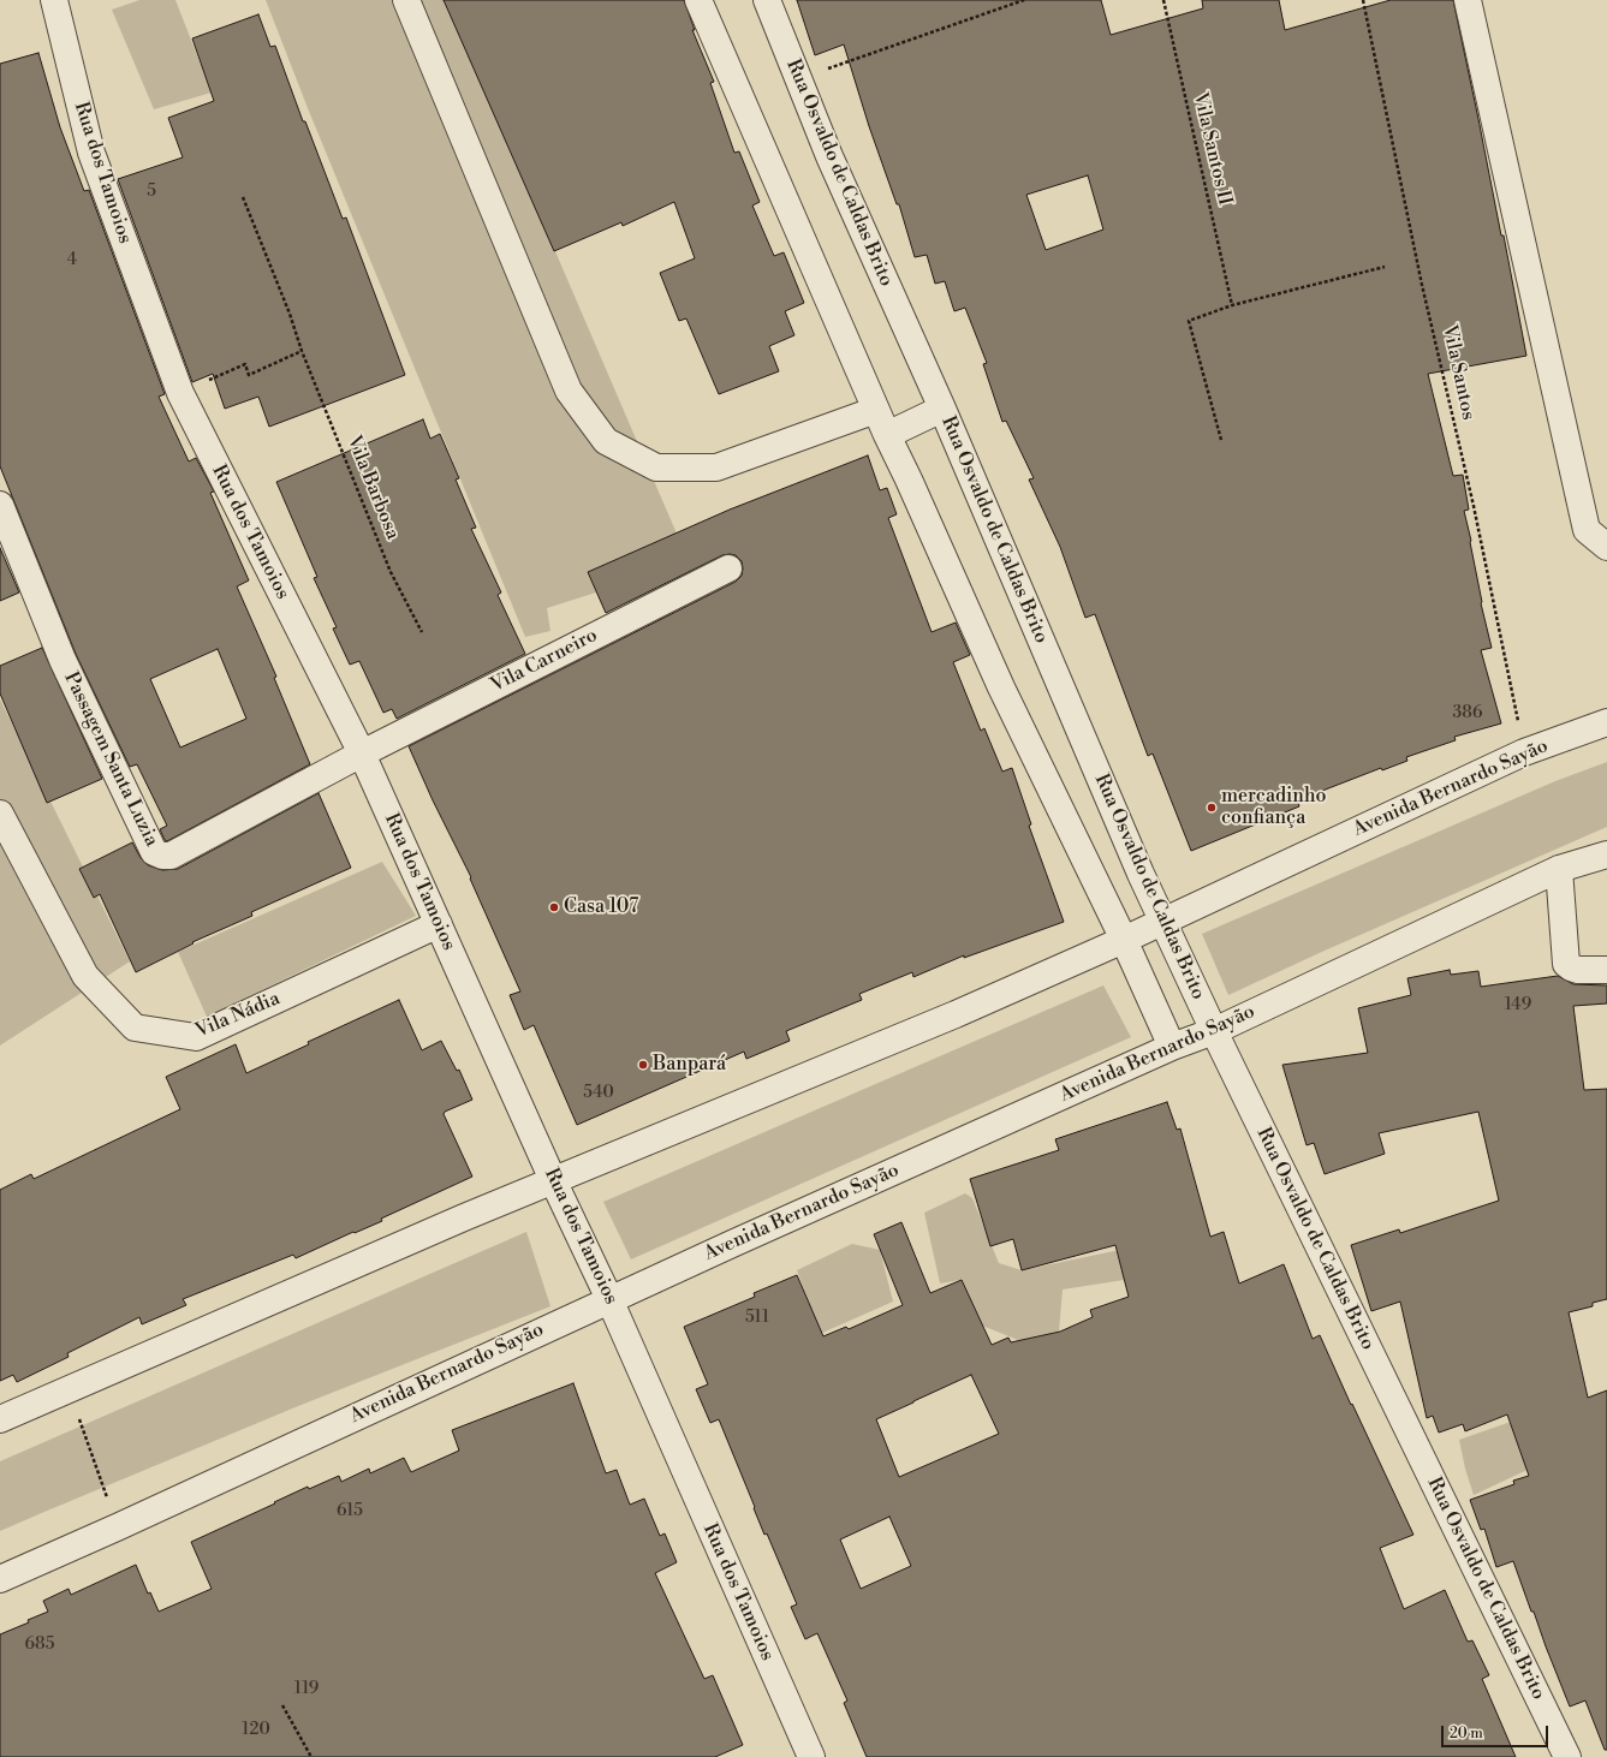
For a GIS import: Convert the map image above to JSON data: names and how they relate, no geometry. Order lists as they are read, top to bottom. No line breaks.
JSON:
{"streets":{"street":["Rua dos Tamoios","Rua Osvaldo de Caldas Brito","Vila Carneiro","Passagem Santa Luzia","Avenida Bernardo Sayão","Vila Nádia"],"path":["Vila Santos II","Vila Santos","Vila Barbosa"]},"crossings":[["Rua dos Tamoios","Vila Carneiro"],["Rua dos Tamoios","Passagem Santa Luzia"],["Rua dos Tamoios","Avenida Bernardo Sayão"],["Rua dos Tamoios","Vila Nádia"],["Rua Osvaldo de Caldas Brito","Avenida Bernardo Sayão"],["Vila Santos","Avenida Bernardo Sayão"],["Vila Carneiro","Passagem Santa Luzia"]],"places":["mercadinho confiança","Casa 107","Banpará"],"house_numbers":["5","4","386","149","540","511","615","685","119","120"],"scale_bar":"20 m"}
